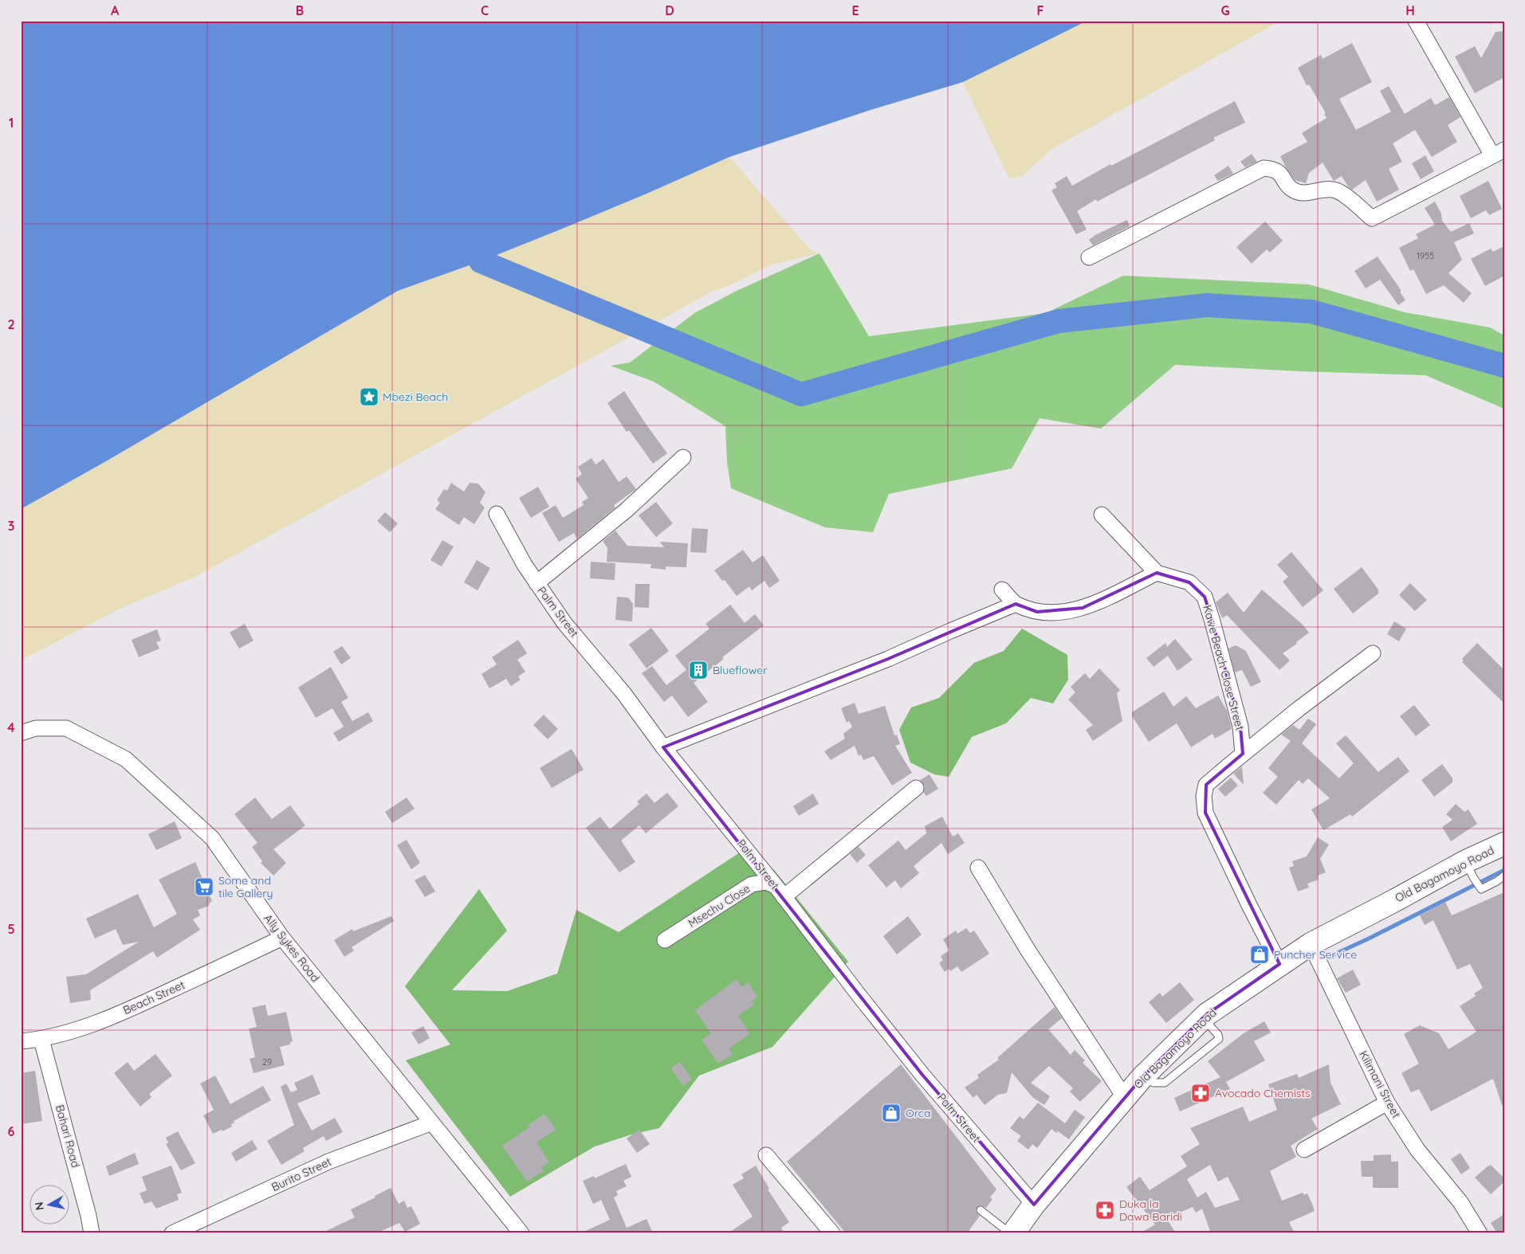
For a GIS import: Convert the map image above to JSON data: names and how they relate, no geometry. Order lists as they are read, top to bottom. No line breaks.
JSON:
{"streets":{"main road":["Old Bagamoyo Road"],"street":["Palm Street","Kawe Beach Close Street","Msechu Close","Ally Sykes Road","Beach Street","Kilimani Street","Bahari Road","Burito Street"]},"crossings":[["Palm Street","Old Bagamoyo Road"],["Palm Street","Msechu Close"],["Old Bagamoyo Road","Kilimani Street"],["Ally Sykes Road","Beach Street"],["Ally Sykes Road","Burito Street"],["Beach Street","Bahari Road"]],"places":{"place":["Mbezi Beach"],"building":["Blueflower"],"supermarket":["Some and tile Gallery"],"shop":["Puncher Service","Orca"],"pharmacy":["Avocado Chemists","Duka la Dawa Baridi"]},"house_numbers":["1955","29"],"north":"left","grid":{"columns":["A","B","C","D","E","F","G","H"],"rows":["1","2","3","4","5","6"]}}
